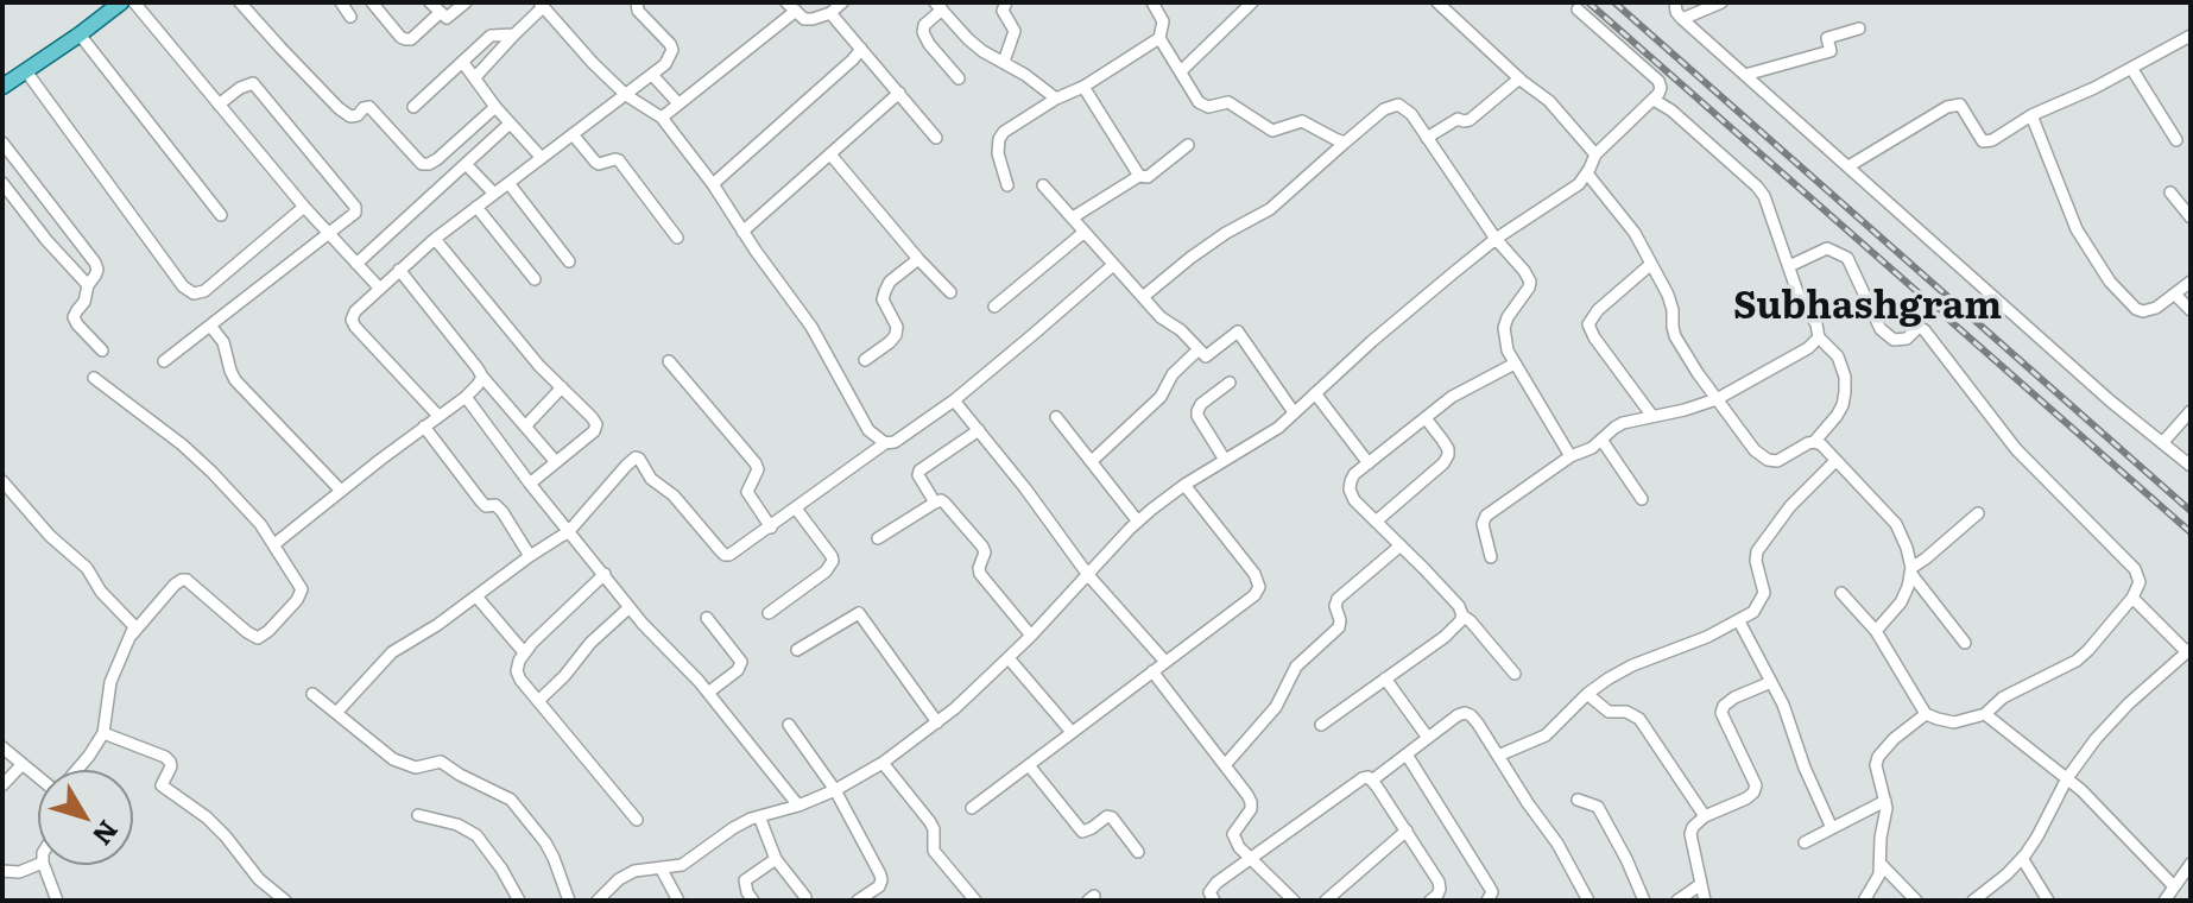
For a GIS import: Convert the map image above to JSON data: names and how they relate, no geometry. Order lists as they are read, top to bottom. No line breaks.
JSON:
{"districts":["Subhashgram"],"north":"bottom right"}
